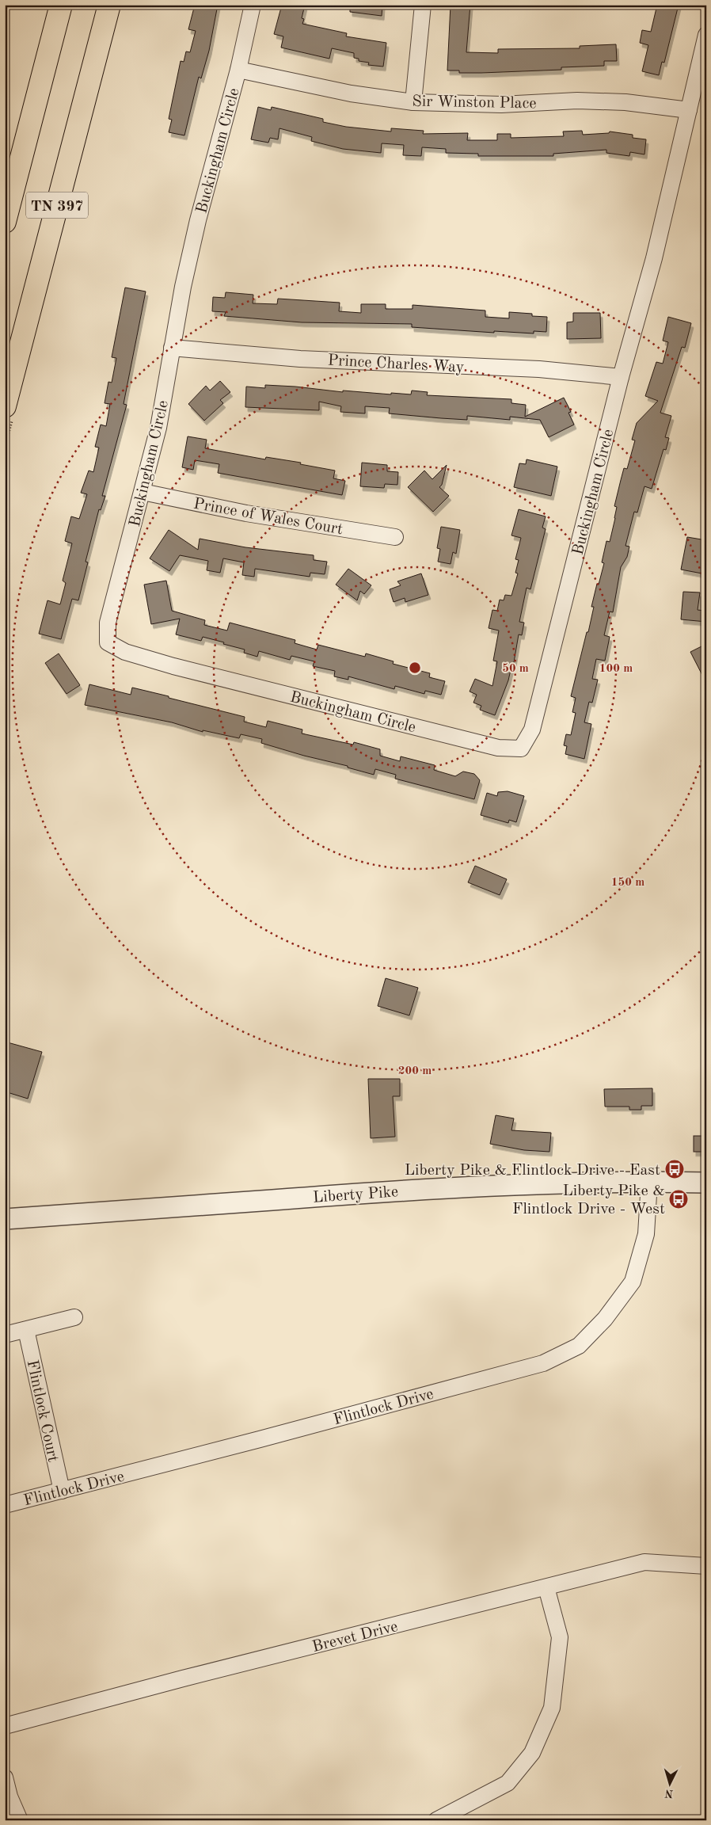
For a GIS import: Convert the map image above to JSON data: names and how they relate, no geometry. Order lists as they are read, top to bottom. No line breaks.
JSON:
{"streets":{"highway":["TN 397"],"street":["Sir Winston Place","Buckingham Circle","Prince Charles Way","Prince of Wales Court","Liberty Pike","Flintlock Drive","Flintlock Court","Brevet Drive"]},"crossings":[["Sir Winston Place","Buckingham Circle"],["Buckingham Circle","Prince Charles Way"],["Buckingham Circle","Prince of Wales Court"],["Liberty Pike","Flintlock Drive"],["Flintlock Drive","Flintlock Court"]],"places":{"bus stop":["Liberty Pike & Flintlock Drive - East","Liberty Pike & Flintlock Drive - West"]},"north":"bottom","rings":["50 m","100 m","150 m","200 m"]}
